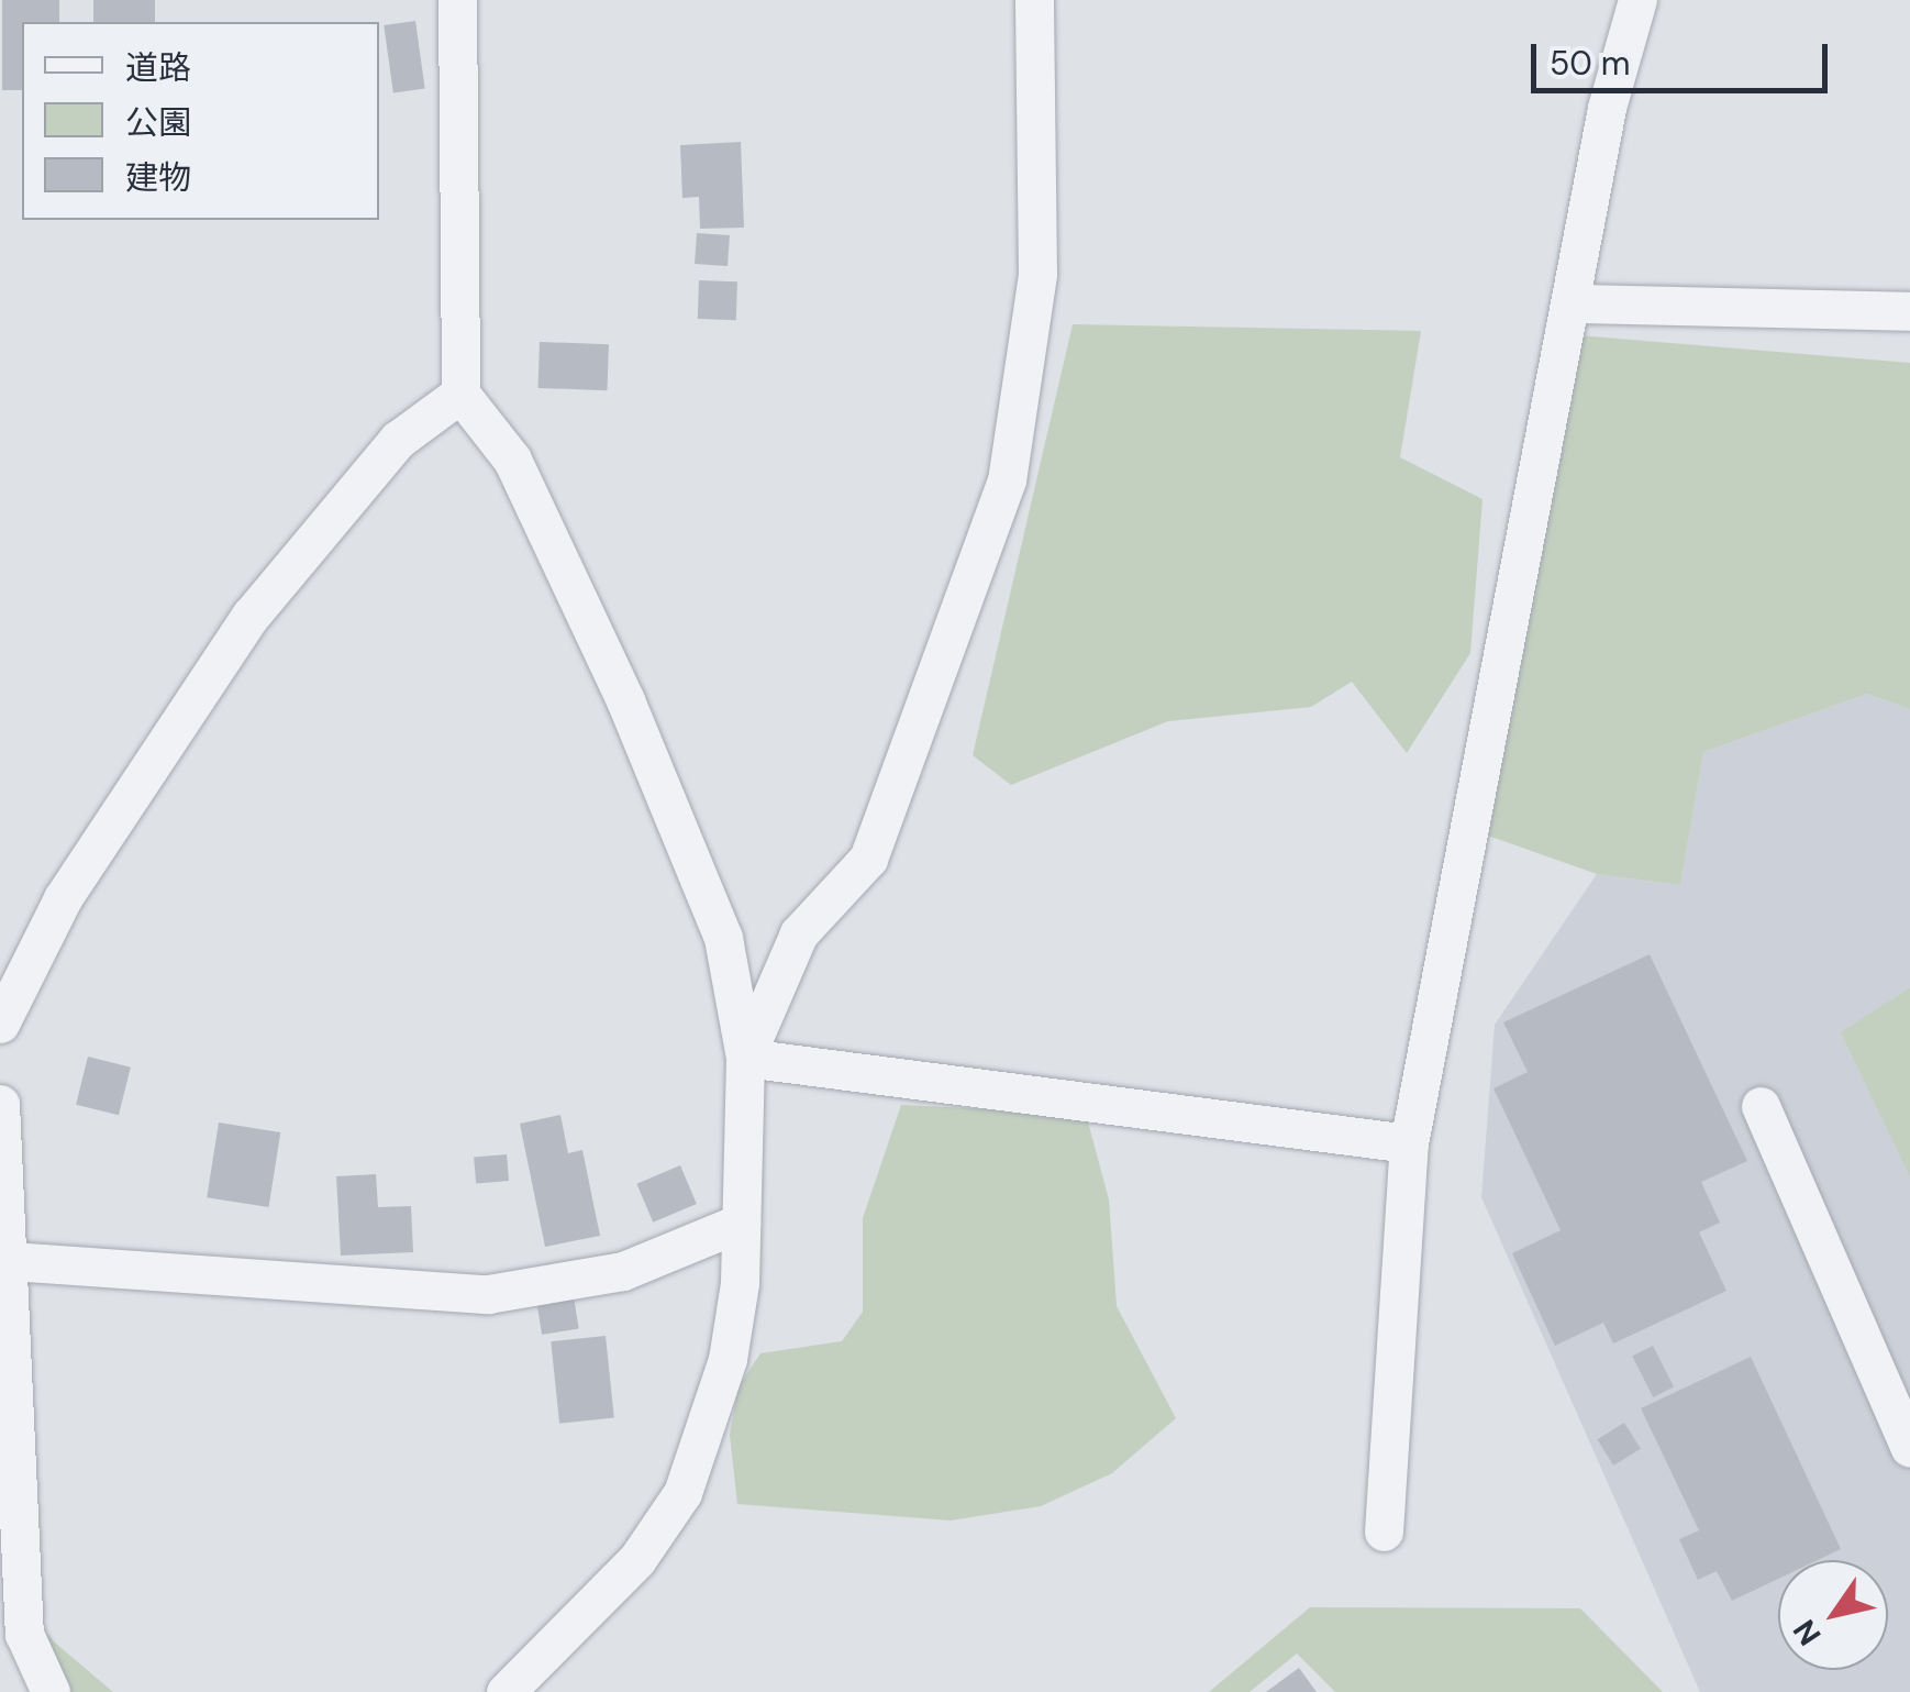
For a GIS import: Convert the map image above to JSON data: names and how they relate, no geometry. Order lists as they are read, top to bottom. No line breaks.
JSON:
{"legend":["道路","公園","建物"],"scale_bar":"50 m","north":"bottom left"}
